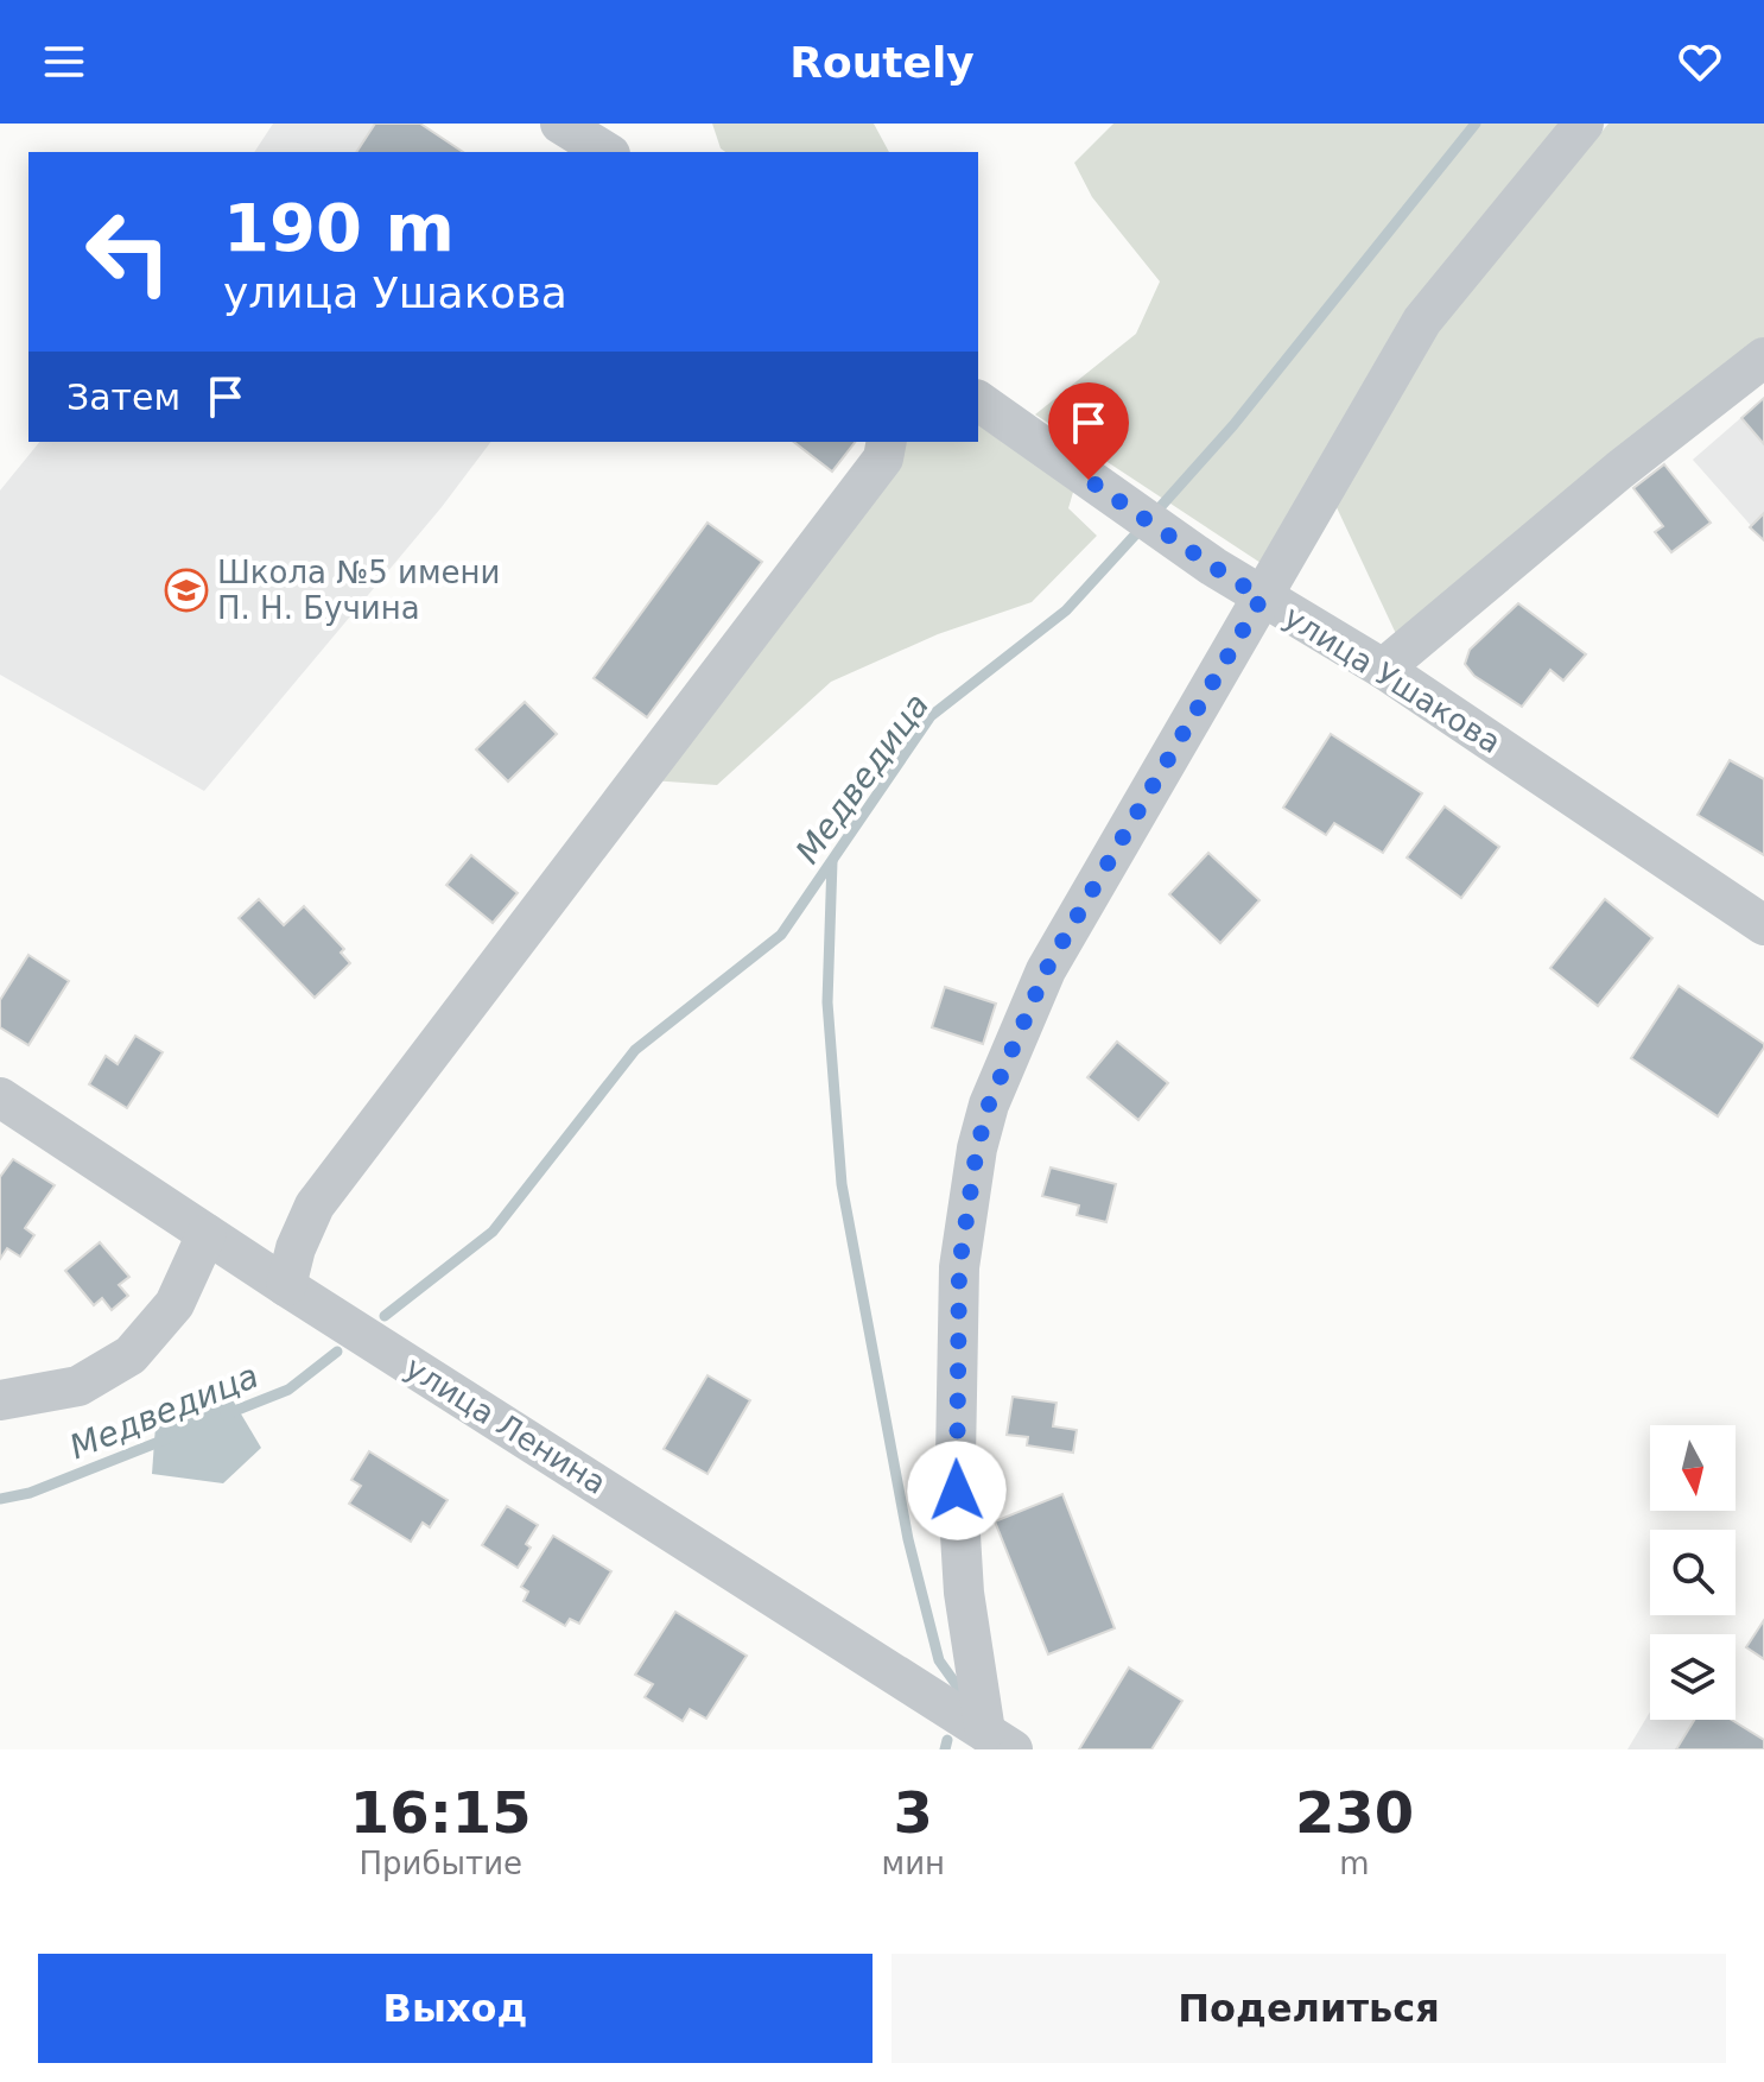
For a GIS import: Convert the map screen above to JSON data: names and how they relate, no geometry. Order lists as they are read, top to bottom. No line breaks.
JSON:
{"streets":{"street":["улица Ушакова","улица Ленина"]},"water":["Медведица"],"places":{"school or university":["Школа №5 имени П. Н. Бучина"]},"north":"bottom","page":{"header":"Routely","turn":["190 m","улица Ушакова"],"then":"Затем","eta":["16:15","Прибытие","3","мин","230","m"],"buttons":["Выход","Поделиться"]}}
